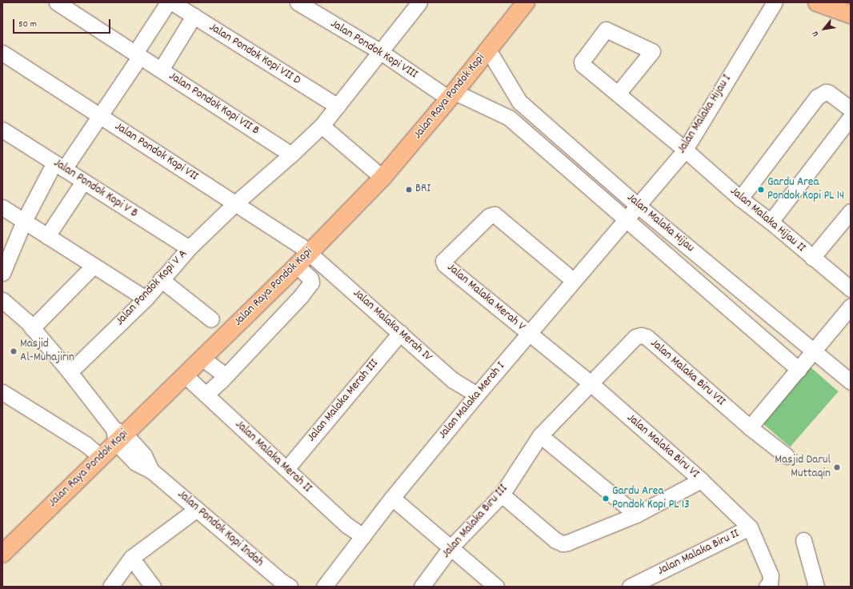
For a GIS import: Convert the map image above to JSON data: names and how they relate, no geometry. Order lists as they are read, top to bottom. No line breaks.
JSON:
{"streets":{"main road":["Jalan Raya Pondok Kopi"],"street":["Jalan Pondok Kopi VIII","Jalan Pondok Kopi VII D","Jalan Pondok Kopi VII B","Jalan Malaka Hijau I","Jalan Pondok Kopi VII","Jalan Pondok Kopi V B","Jalan Malaka Hijau II","Jalan Malaka Hijau","Jalan Pondok Kopi V A","Jalan Malaka Merah V","Jalan Malaka Merah IV","Jalan Malaka Biru VII","Jalan Malaka Merah III","Jalan Malaka Merah I","Jalan Malaka Biru VI","Jalan Malaka Merah II","Jalan Malaka Biru III","Jalan Pondok Kopi Indah","Jalan Malaka Biru II"]},"crossings":[["Jalan Pondok Kopi VIII","Jalan Raya Pondok Kopi"],["Jalan Pondok Kopi VIII","Jalan Malaka Hijau"],["Jalan Pondok Kopi VIII","Jalan Pondok Kopi V A"],["Jalan Pondok Kopi VII D","Jalan Pondok Kopi V A"],["Jalan Raya Pondok Kopi","Jalan Pondok Kopi VII"],["Jalan Raya Pondok Kopi","Jalan Malaka Hijau"],["Jalan Raya Pondok Kopi","Jalan Malaka Merah IV"],["Jalan Raya Pondok Kopi","Jalan Malaka Merah II"],["Jalan Raya Pondok Kopi","Jalan Pondok Kopi Indah"],["Jalan Pondok Kopi VII B","Jalan Pondok Kopi V A"],["Jalan Malaka Hijau I","Jalan Malaka Hijau II"],["Jalan Malaka Hijau I","Jalan Malaka Hijau"],["Jalan Malaka Hijau I","Jalan Malaka Merah I"],["Jalan Pondok Kopi VII","Jalan Pondok Kopi V A"],["Jalan Pondok Kopi VII","Jalan Malaka Merah IV"],["Jalan Pondok Kopi V B","Jalan Pondok Kopi V A"],["Jalan Malaka Hijau","Jalan Malaka Merah I"],["Jalan Pondok Kopi V A","Jalan Pondok Kopi Indah"],["Jalan Malaka Merah V","Jalan Malaka Merah I"],["Jalan Malaka Merah V","Jalan Malaka Biru VI"],["Jalan Malaka Merah IV","Jalan Malaka Merah III"],["Jalan Malaka Merah IV","Jalan Malaka Merah I"],["Jalan Malaka Biru VII","Jalan Malaka Biru VI"],["Jalan Malaka Biru VII","Jalan Malaka Biru III"],["Jalan Malaka Merah III","Jalan Malaka Merah II"],["Jalan Malaka Merah I","Jalan Malaka Biru VI"],["Jalan Malaka Merah I","Jalan Malaka Merah II"],["Jalan Malaka Biru VI","Jalan Malaka Biru III"],["Jalan Malaka Biru VI","Jalan Malaka Biru II"]],"places":["BRI","Gardu Area Pondok Kopi PL 14","Masjid Al-Muhajirin","Masjid Darul Muttaqin","Gardu Area Pondok Kopi PL 13"],"scale_bar":"50 m","north":"bottom left"}
